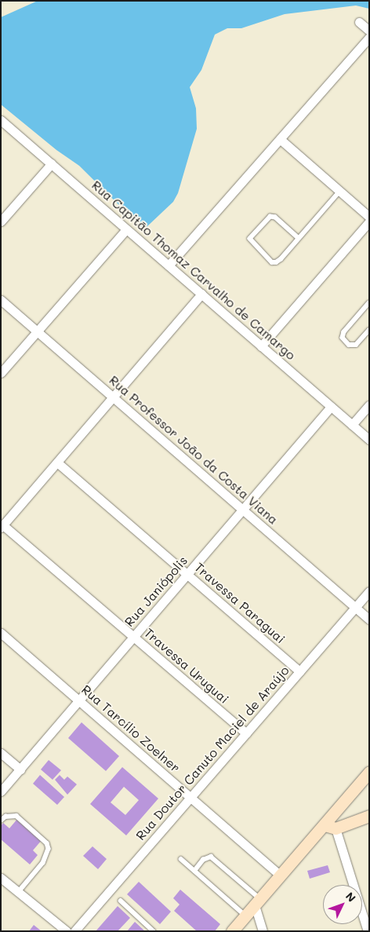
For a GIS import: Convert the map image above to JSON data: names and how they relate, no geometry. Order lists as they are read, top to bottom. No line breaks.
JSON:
{"streets":{"street":["Rua Capitão Thomaz Carvalho de Camargo","Rua Professor João da Costa Viana","Rua Janiópolis","Travessa Paraguai","Travessa Uruguai","Rua Tarcílio Zoelner","Rua Doutor Canuto Maciel de Araújo"]},"crossings":[["Rua Capitão Thomaz Carvalho de Camargo","Rua Janiópolis"],["Rua Professor João da Costa Viana","Rua Janiópolis"],["Rua Professor João da Costa Viana","Rua Doutor Canuto Maciel de Araújo"],["Rua Janiópolis","Travessa Paraguai"],["Rua Janiópolis","Travessa Uruguai"],["Rua Janiópolis","Rua Tarcílio Zoelner"],["Travessa Paraguai","Rua Doutor Canuto Maciel de Araújo"],["Travessa Uruguai","Rua Doutor Canuto Maciel de Araújo"],["Rua Tarcílio Zoelner","Rua Doutor Canuto Maciel de Araújo"]],"north":"top right"}
